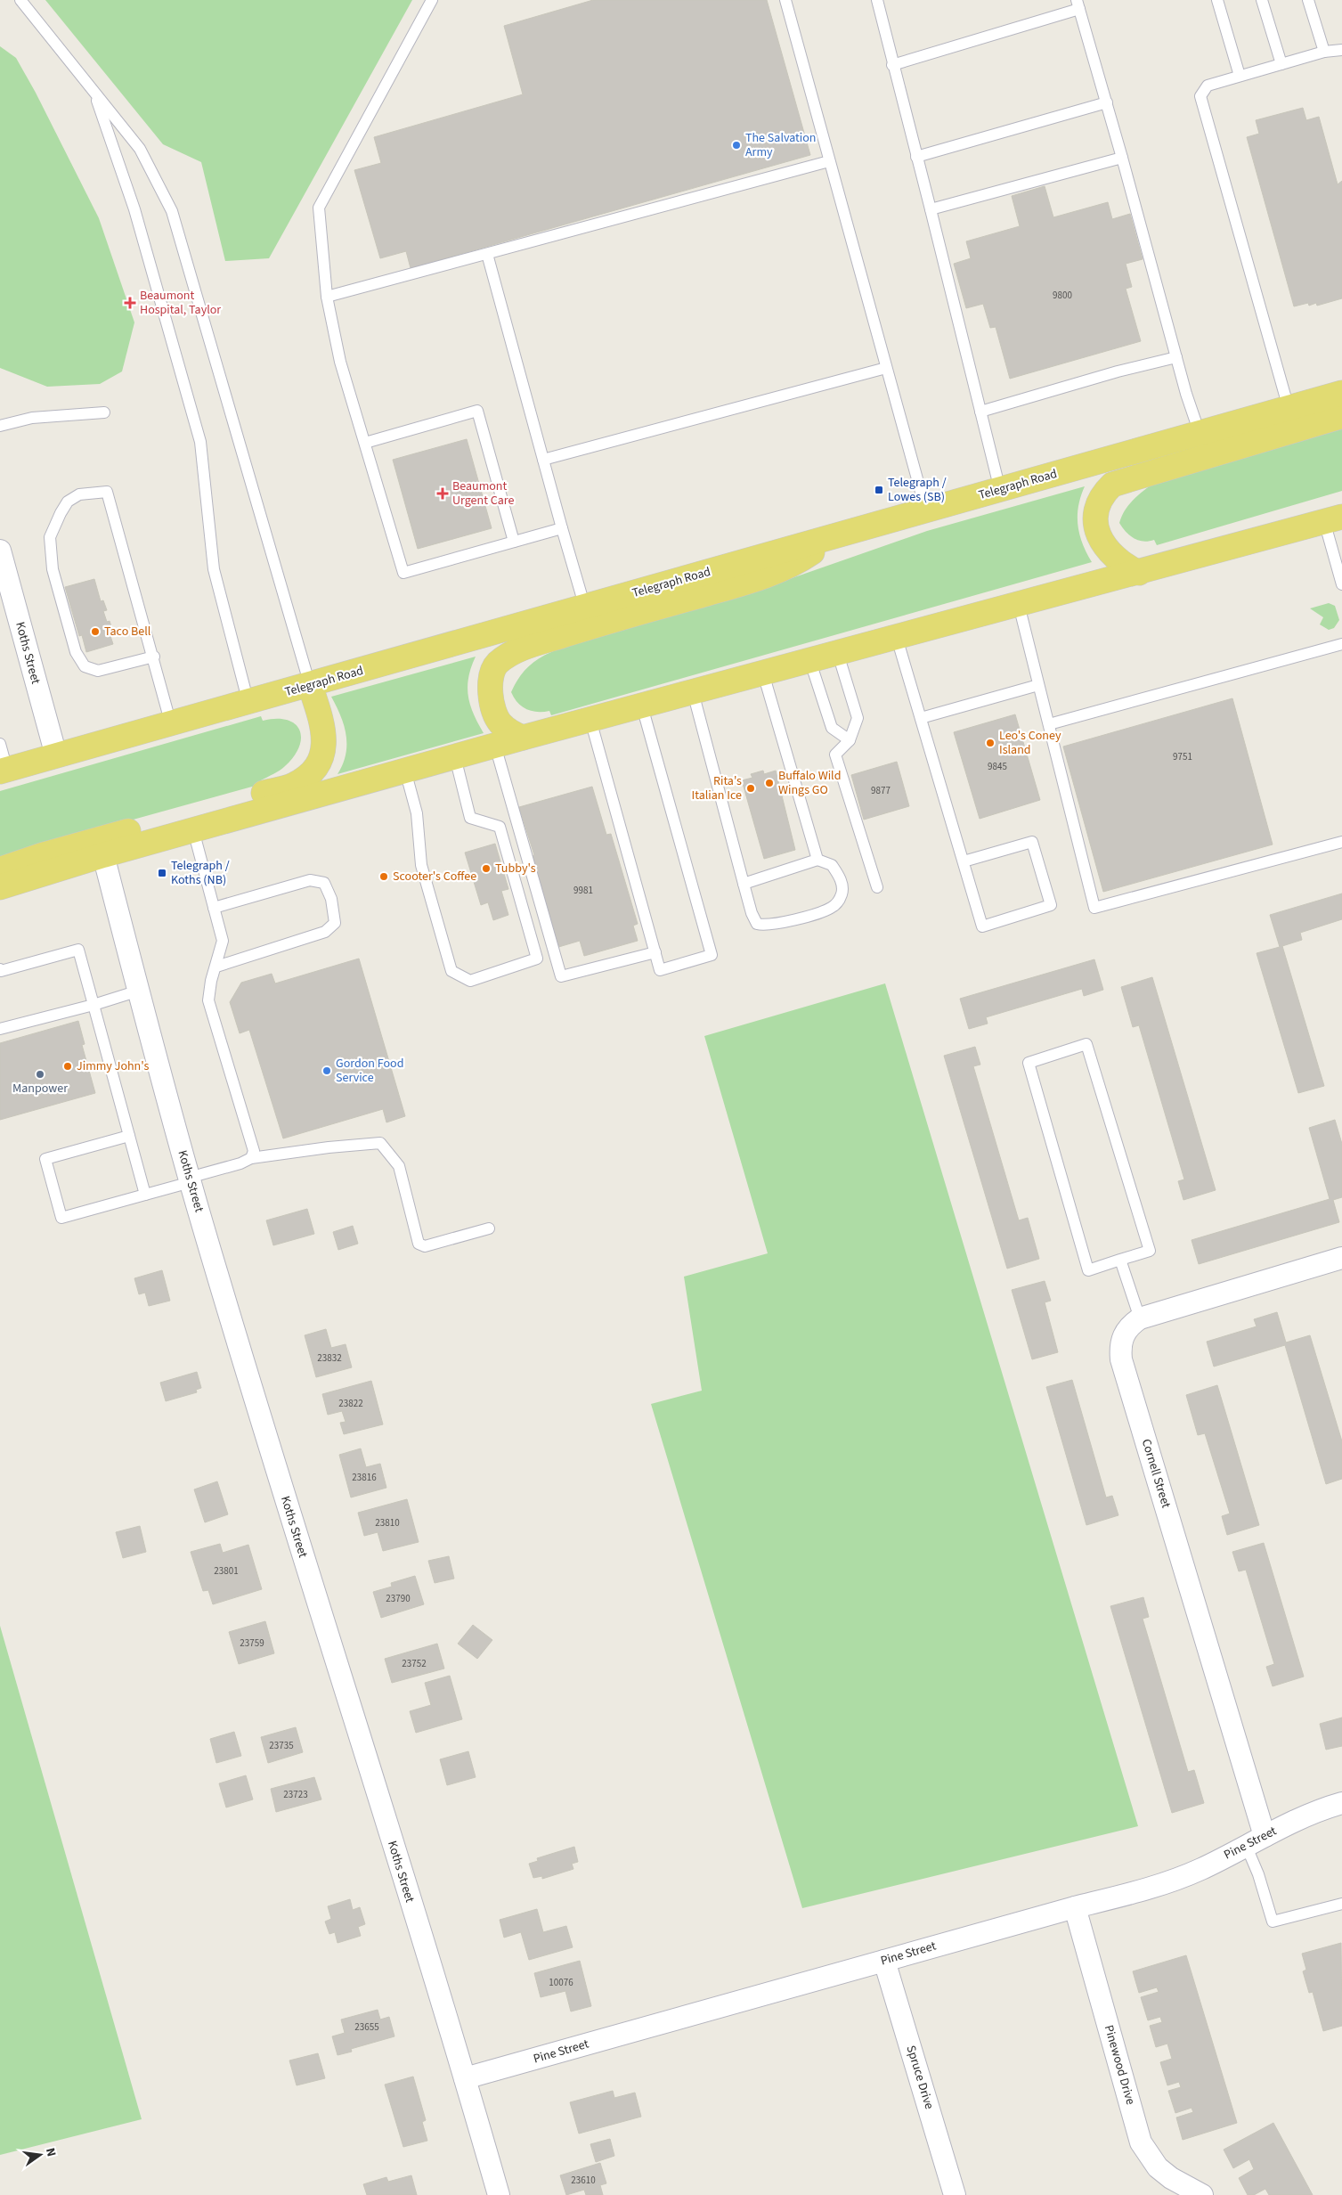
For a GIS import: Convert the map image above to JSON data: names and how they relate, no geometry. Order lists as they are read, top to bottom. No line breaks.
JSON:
{"streets":{"main road":["Telegraph Road"],"street":["Koths Street","Cornell Street","Pine Street","Pinewood Drive","Spruce Drive"]},"crossings":[["Telegraph Road","Koths Street"],["Koths Street","Pine Street"],["Cornell Street","Pine Street"],["Pine Street","Pinewood Drive"],["Pine Street","Spruce Drive"]],"places":{"other":["The Salvation Army","Taco Bell","Leo's Coney Island","Buffalo Wild Wings GO","Rita's Italian Ice","Tubby's","Scooter's Coffee","Jimmy John's","Gordon Food Service","Manpower"],"health":["Beaumont Hospital, Taylor","Beaumont Urgent Care"],"transit":["Telegraph / Lowes (SB)","Telegraph / Koths (NB)"]},"house_numbers":["9800","9751","9845","9877","9981","23832","23822","23816","23810","23801","23790","23759","23752","23735","23723","10076","23655","23610"],"north":"right"}
